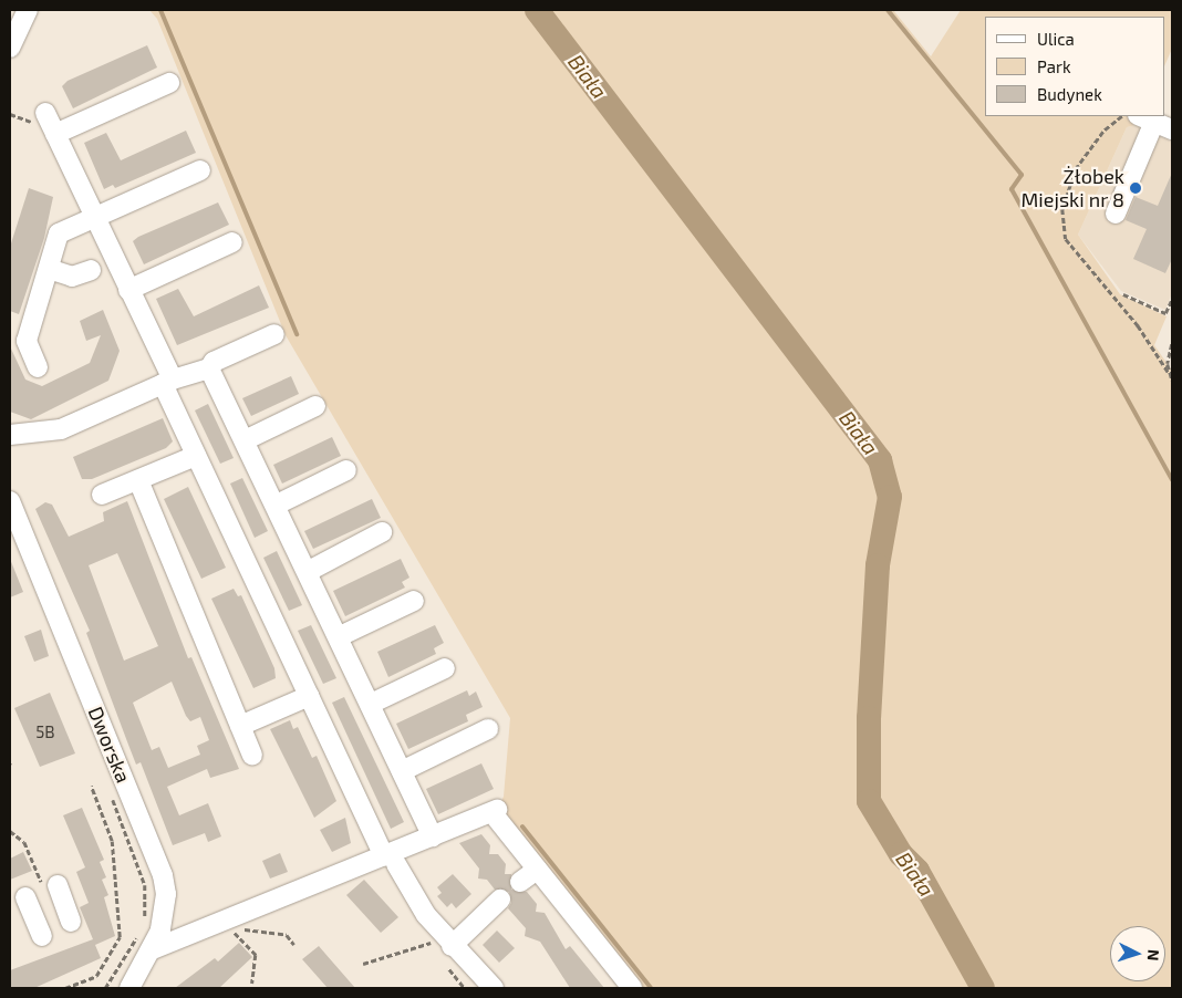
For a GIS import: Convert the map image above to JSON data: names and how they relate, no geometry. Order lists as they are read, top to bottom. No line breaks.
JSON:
{"streets":{"street":["Dworska"]},"water":["Biała"],"places":["Żłobek Miejski nr 8"],"house_numbers":["5B"],"legend":["Ulica","Park","Budynek"],"north":"right"}
